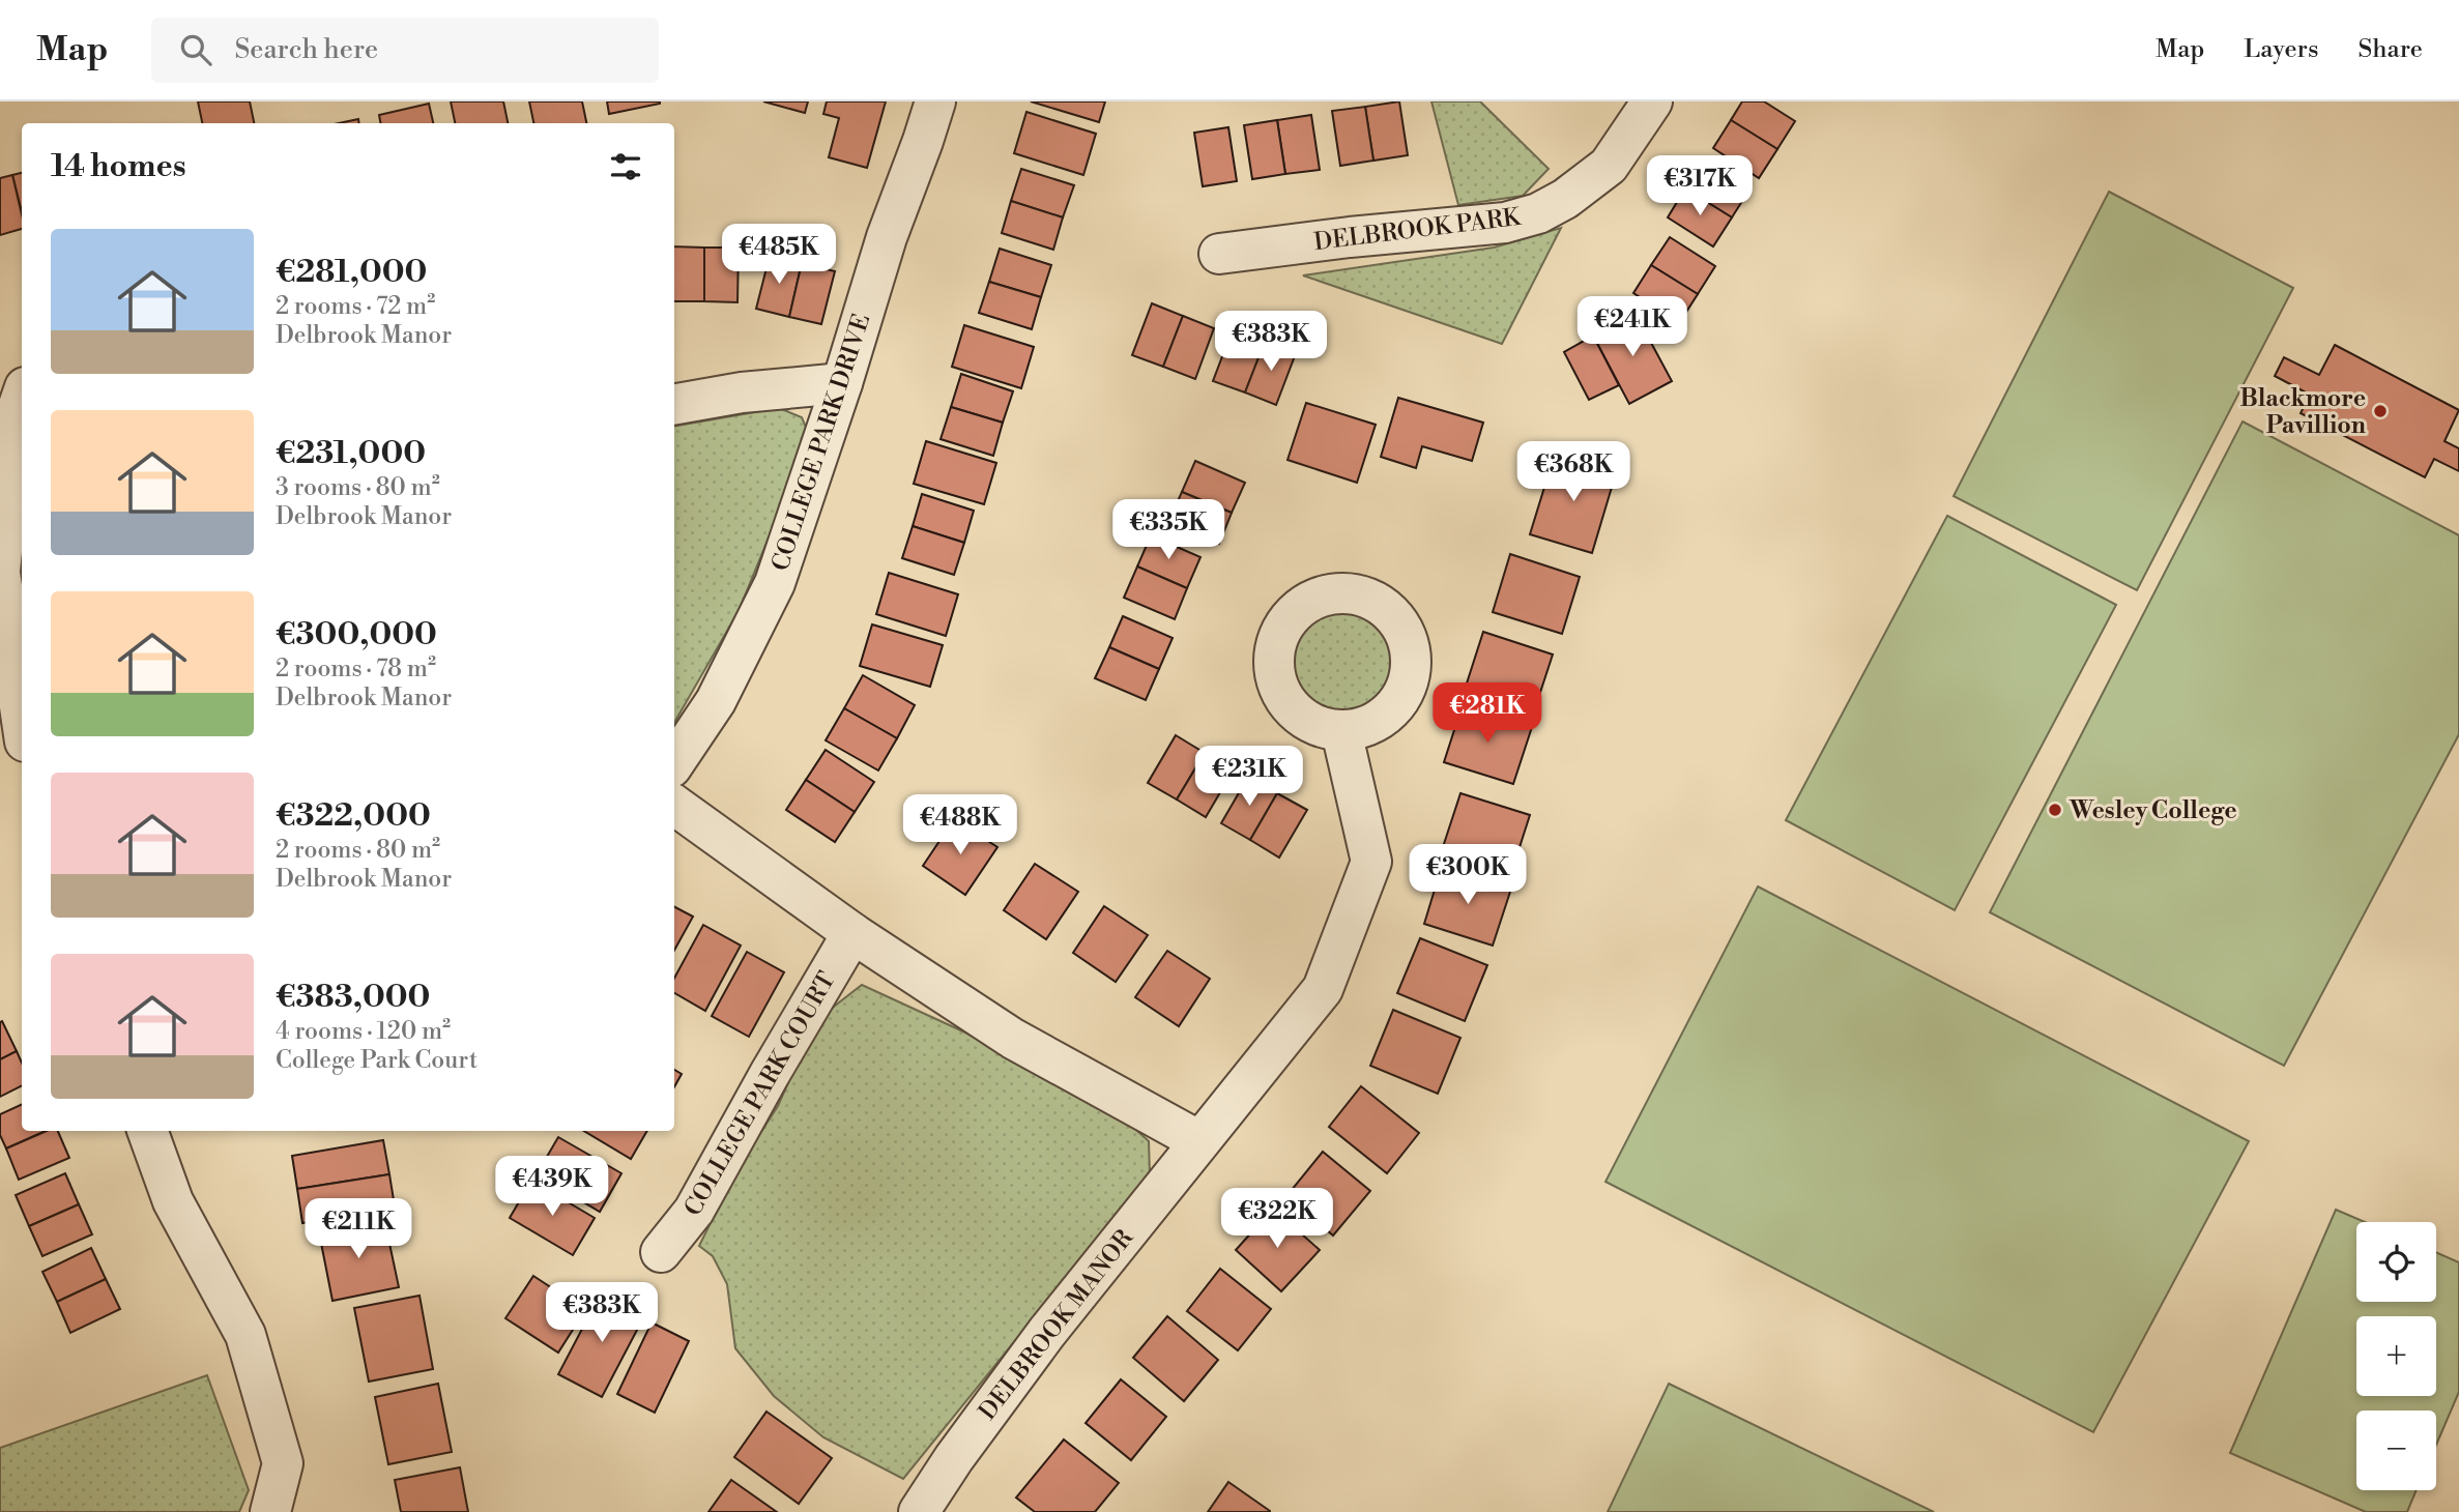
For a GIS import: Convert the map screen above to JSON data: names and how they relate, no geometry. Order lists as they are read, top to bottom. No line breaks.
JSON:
{"streets":{"street":["DELBROOK PARK","COLLEGE PARK DRIVE","COLLEGE PARK COURT","DELBROOK MANOR"]},"places":["Blackmore Pavillion","Wesley College"],"page":{"header":"Map","search":"Search here","nav":["Map","Layers","Share"],"heading":"14 homes","price":["€317K","€485K","€241K","€383K","€368K","€335K","€281K","€231K","€488K","€300K","€439K","€322K","€211K","€383K"],"list":[{"name":"€281,000","note":"2 rooms · 72 m² · Delbrook Manor"},{"name":"€231,000","note":"3 rooms · 80 m² · Delbrook Manor"},{"name":"€300,000","note":"2 rooms · 78 m² · Delbrook Manor"},{"name":"€322,000","note":"2 rooms · 80 m² · Delbrook Manor"},{"name":"€383,000","note":"4 rooms · 120 m² · College Park Court"}],"map_buttons":["+","−"]}}
